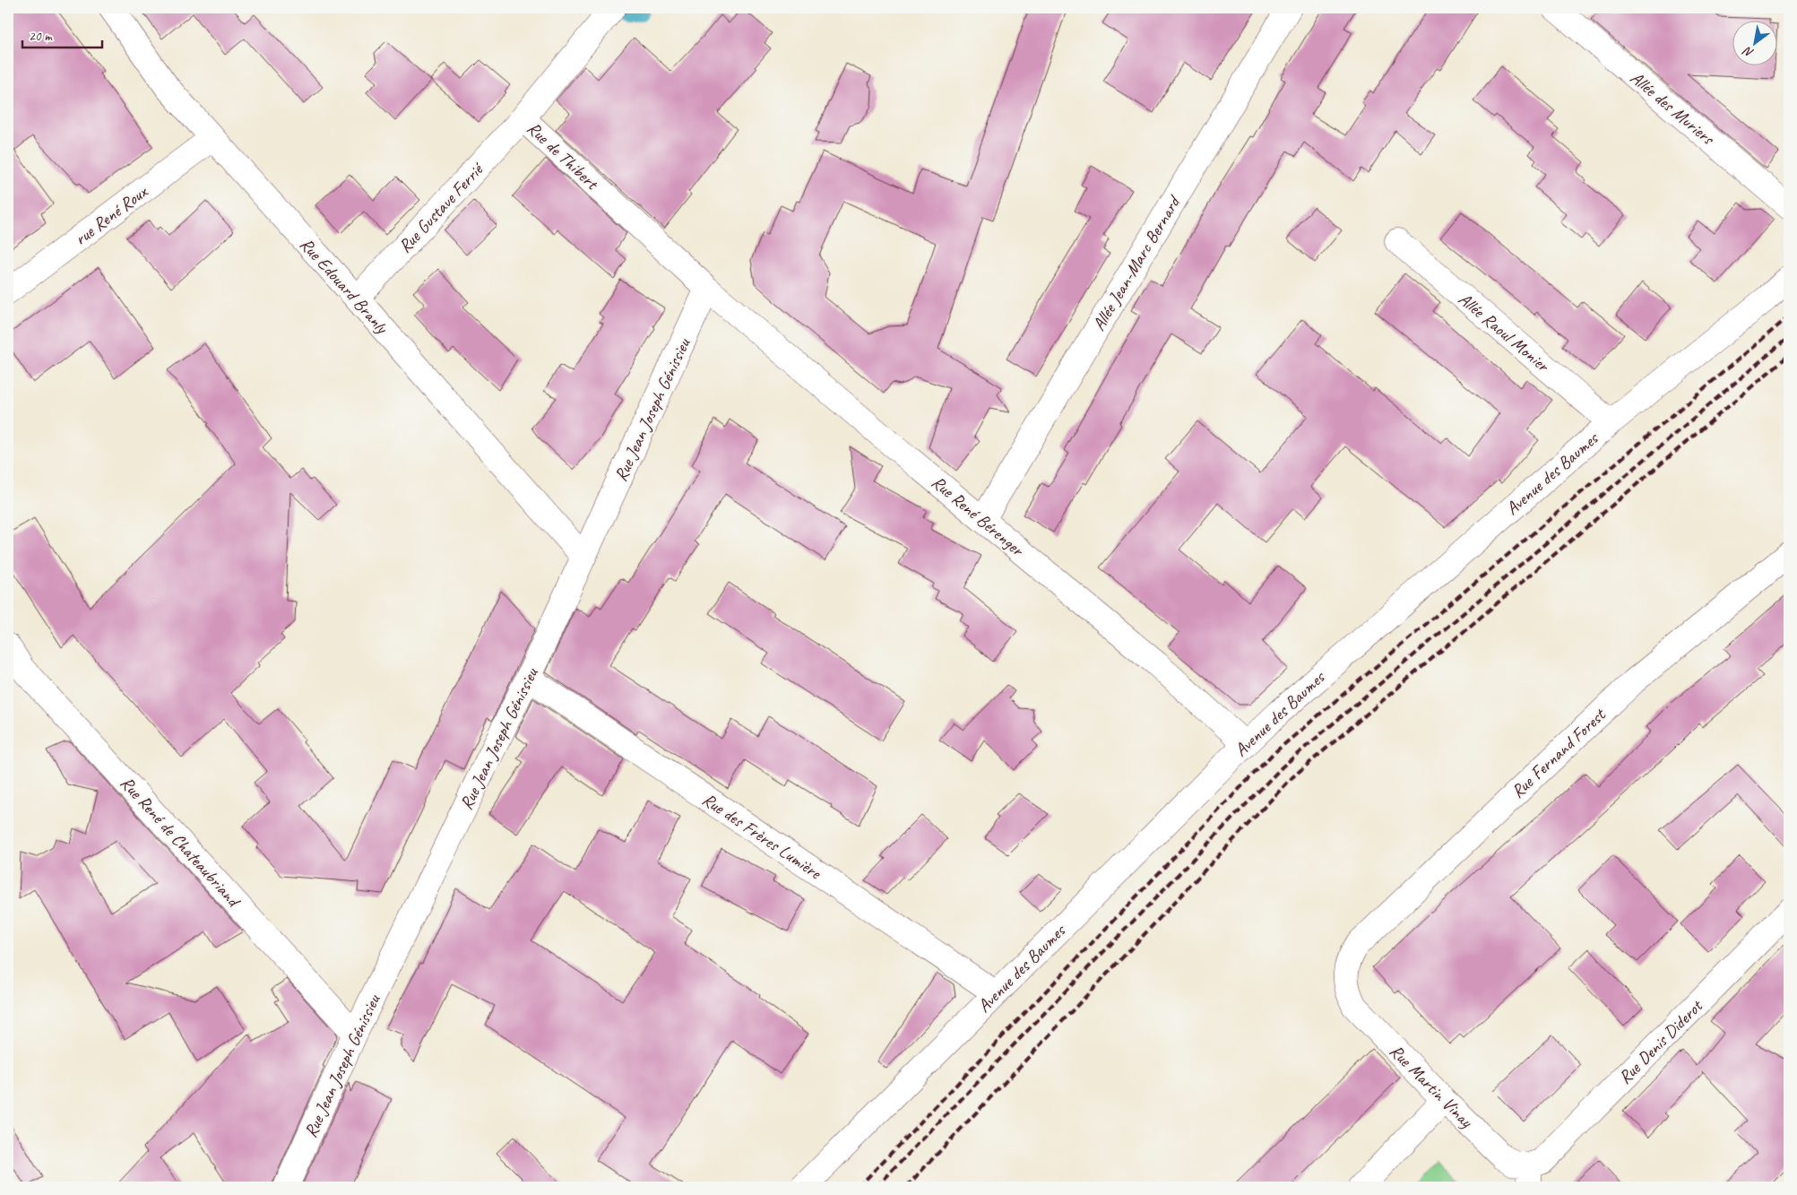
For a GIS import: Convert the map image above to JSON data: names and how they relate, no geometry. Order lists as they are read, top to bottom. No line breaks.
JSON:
{"streets":{"street":["Allée des Muriers","Rue de Thibert","Rue Gustave Ferrié","rue René Roux","Allée Jean-Marc Bernard","Rue Edouard Branly","Allée Raoul Monier","Rue Jean Joseph Génissieu","Avenue des Baumes","Rue René Bérenger","Rue Fernand Forest","Rue des Frères Lumière","Rue René de Chateaubriand","Rue Denis Diderot","Rue Martin Vinay"]},"crossings":[["Rue de Thibert","Rue Gustave Ferrié"],["Rue de Thibert","Rue Jean Joseph Génissieu"],["Rue de Thibert","Rue René Bérenger"],["Rue Gustave Ferrié","Rue Edouard Branly"],["rue René Roux","Rue Edouard Branly"],["Allée Jean-Marc Bernard","Rue René Bérenger"],["Rue Edouard Branly","Rue Jean Joseph Génissieu"],["Allée Raoul Monier","Avenue des Baumes"],["Rue Jean Joseph Génissieu","Rue René Bérenger"],["Rue Jean Joseph Génissieu","Rue des Frères Lumière"],["Rue Jean Joseph Génissieu","Rue René de Chateaubriand"],["Avenue des Baumes","Rue René Bérenger"],["Avenue des Baumes","Rue des Frères Lumière"],["Rue Fernand Forest","Rue Martin Vinay"],["Rue Denis Diderot","Rue Martin Vinay"]],"scale_bar":"20 m","north":"bottom left"}
